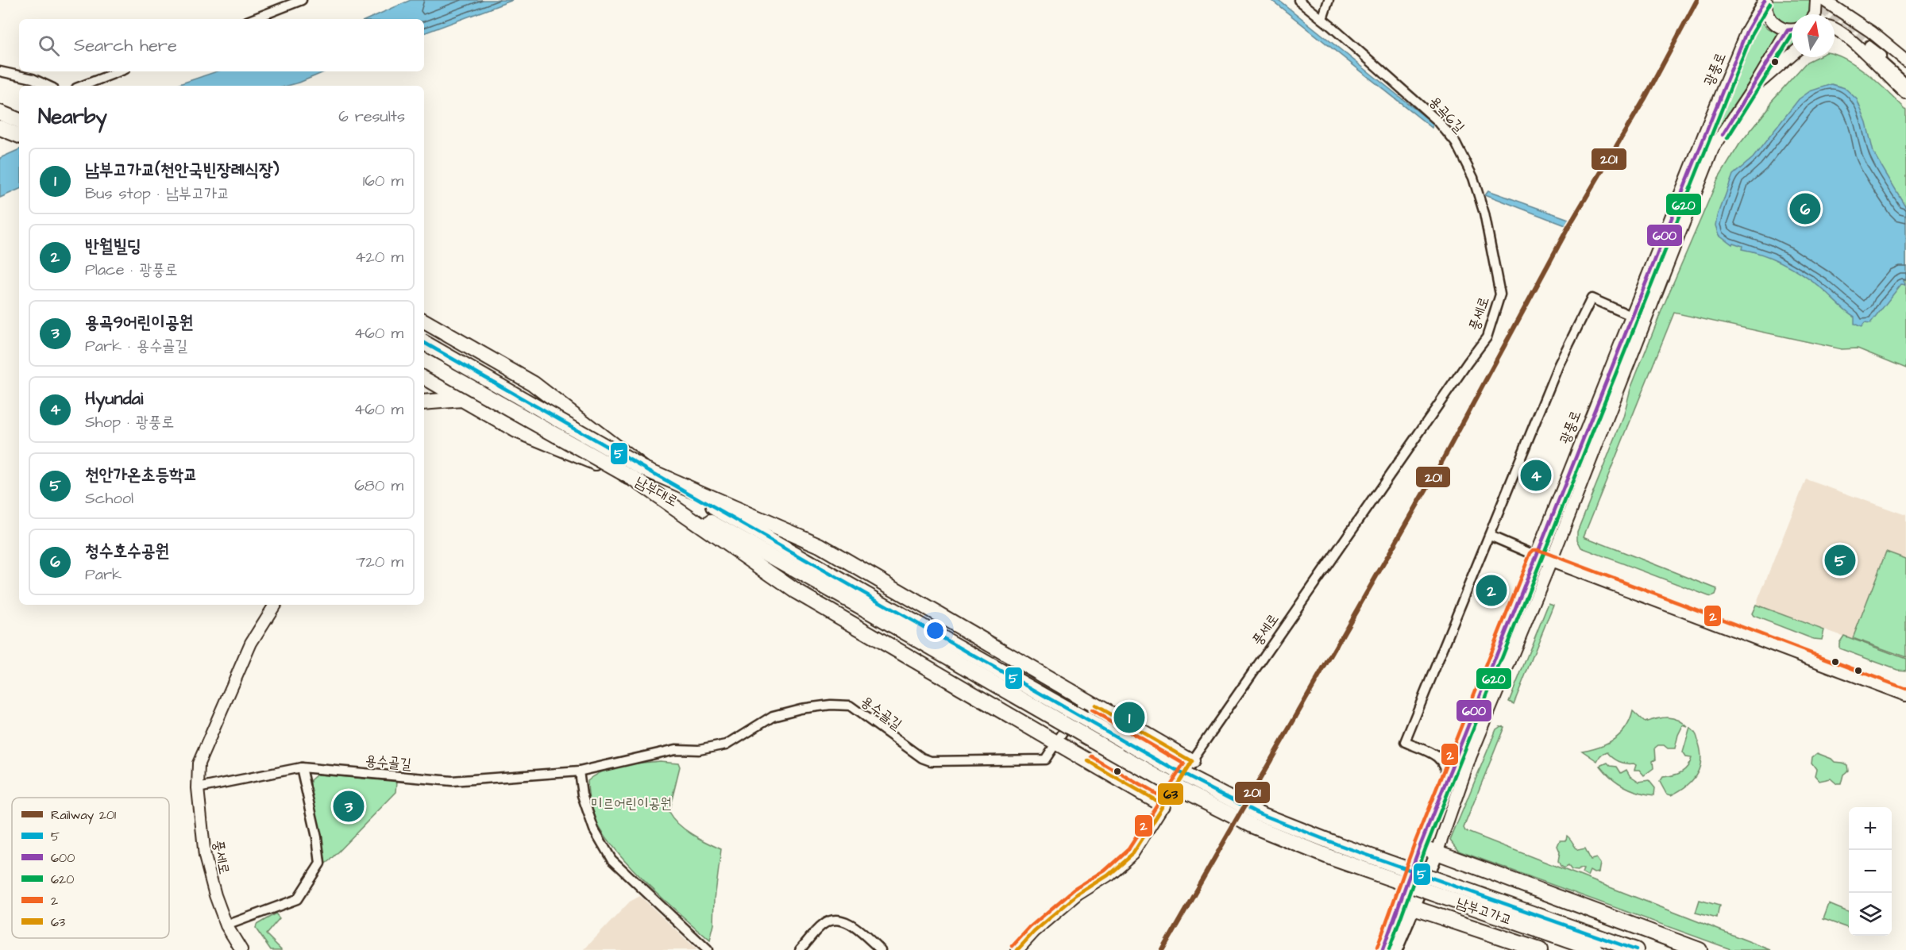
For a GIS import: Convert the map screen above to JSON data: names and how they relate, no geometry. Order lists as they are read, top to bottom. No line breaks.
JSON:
{"streets":{"highway":["남부대로","남부고가교"],"main road":["광풍로"],"street":["용곡6길","풍세로","용수골길"]},"crossings":[["용곡6길","풍세로"],["풍세로","용수골길"],["남부대로","남부고가교"]],"parks":["미르어린이공원"],"lines":["rail line 201","transit line 600","transit line 620","transit line 5","transit line 2","transit line 63"],"legend":["Railway 201","5","600","620","2","63"],"north":"top","page":{"search":"Search here","heading":["Nearby","6 results"],"list":[{"mark":"1","name":"남부고가교(천안국빈장례식장)","note":"Bus stop · 남부고가교","value":"160 m"},{"mark":"2","name":"반월빌딩","note":"Place · 광풍로","value":"420 m"},{"mark":"3","name":"용곡9어린이공원","note":"Park · 용수골길","value":"460 m"},{"mark":"4","name":"Hyundai","note":"Shop · 광풍로","value":"460 m"},{"mark":"5","name":"천안가온초등학교","note":"School","value":"680 m"},{"mark":"6","name":"청수호수공원","note":"Park","value":"720 m"}],"pins":["6","4","5","2","1","3"],"map_buttons":["+","−"]}}
